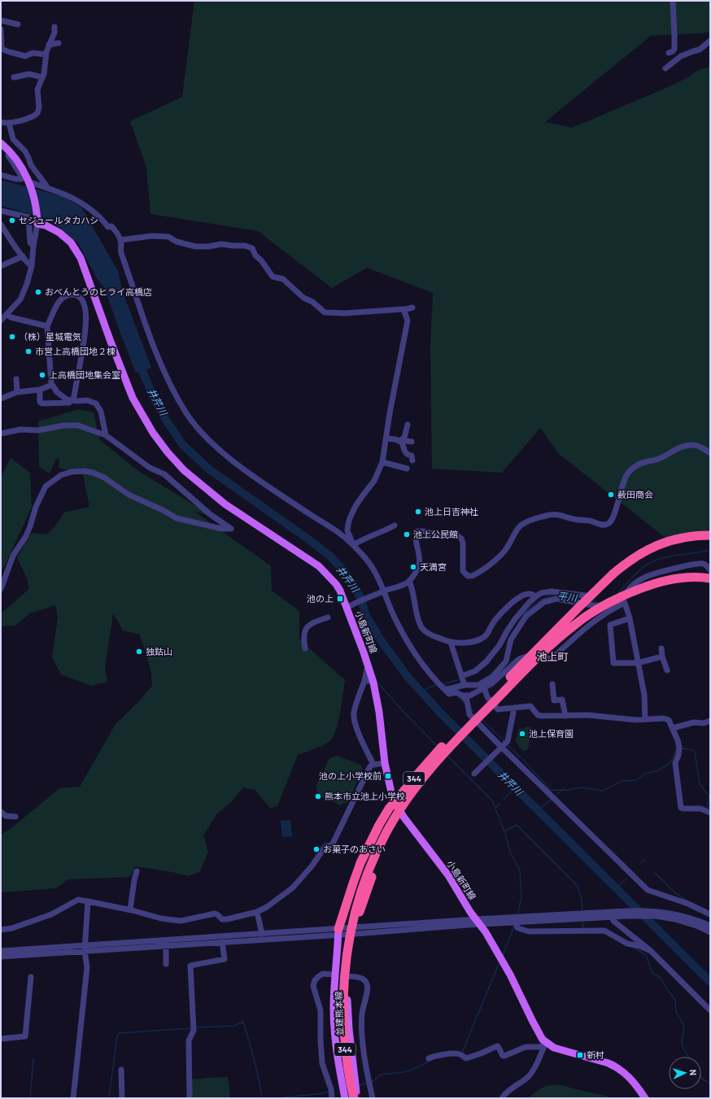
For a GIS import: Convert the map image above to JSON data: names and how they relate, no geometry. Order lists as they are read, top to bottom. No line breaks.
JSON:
{"streets":{"highway":["344"],"main road":["小島新町線","並建熊本線"]},"districts":["池上町"],"water":["井芹川","平川"],"places":{"other":["セジュールタカハシ","おべんとうのヒライ高橋店","（株）星城電気","市営上高橋団地２棟","上高橋団地集会室","薮田商会","池上日吉神社","池上公民館","天満宮","独鈷山","池上保育園","熊本市立池上小学校","お菓子のあさい"],"transit":["池の上","池の上小学校前","新村"]},"north":"right"}
